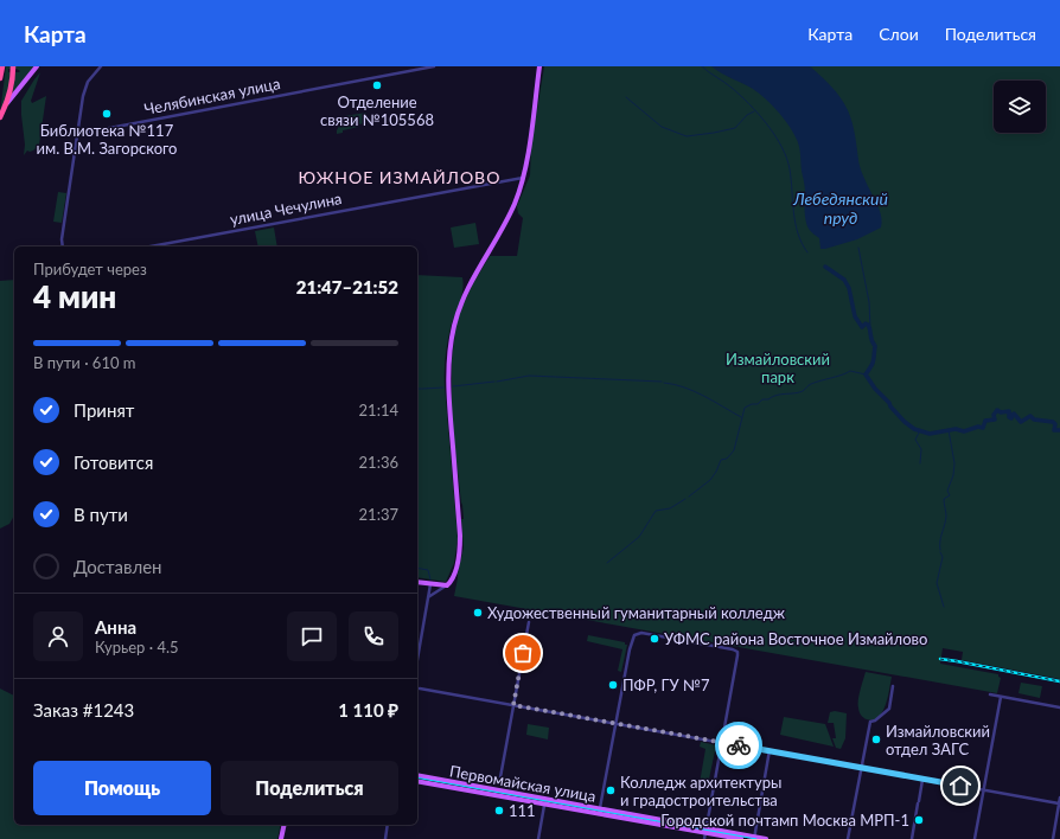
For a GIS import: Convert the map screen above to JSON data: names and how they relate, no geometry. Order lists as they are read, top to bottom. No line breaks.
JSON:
{"streets":{"main road":["Первомайская улица"],"street":["Челябинская улица","улица Чечулина"]},"districts":["ЮЖНОЕ ИЗМАЙЛОВО"],"water":["Лебедянский пруд"],"parks":["Измайловский парк"],"places":["Отделение связи №105568","Библиотека №117 им. В.М. Загорского","Художественный гуманитарный колледж","УФМС района Восточное Измайлово","ПФР, ГУ №7","Измайловский отдел ЗАГС","Колледж архитектуры и градостроительства","111","Городской почтамп Москва МРП-1"],"page":{"header":"Карта","nav":["Карта","Слои","Поделиться"],"heading":["4 мин","Прибудет через","21:47–21:52"],"panel":["Анна","Курьер · 4.5","Заказ #1243","1 110 ₽"],"bar":"В пути · 610 m","list":[["Принят","21:14"],["Готовится","21:36"],["В пути","21:37"],"Доставлен"],"buttons":["Помощь","Поделиться"]}}
